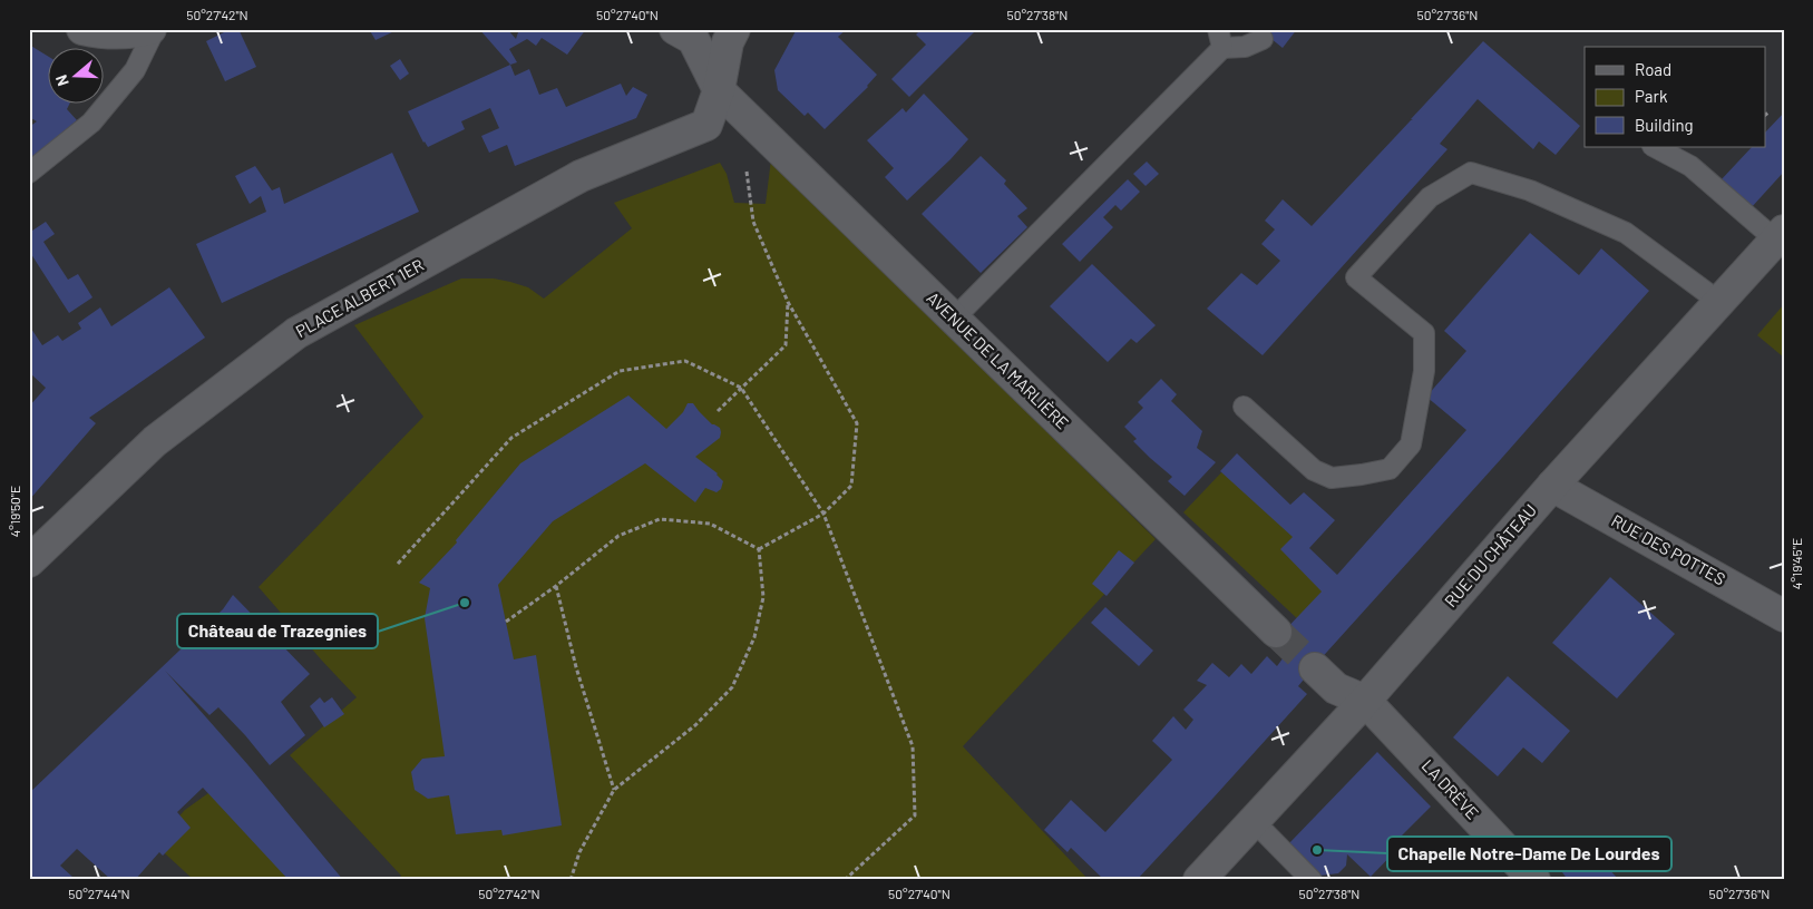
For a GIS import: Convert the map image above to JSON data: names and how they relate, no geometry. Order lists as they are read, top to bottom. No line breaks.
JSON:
{"streets":{"street":["PLACE ALBERT 1ER","AVENUE DE LA MARLIÈRE","RUE DES POTTES","RUE DU CHÂTEAU","LA DRÈVE"]},"crossings":[["PLACE ALBERT 1ER","AVENUE DE LA MARLIÈRE"],["RUE DES POTTES","RUE DU CHÂTEAU"],["RUE DU CHÂTEAU","LA DRÈVE"]],"places":["Château de Trazegnies","Chapelle Notre-Dame De Lourdes"],"legend":["Road","Park","Building"],"north":"left","coordinates":["50°27'42\"N","50°27'40\"N","50°27'38\"N","50°27'36\"N","4°19'50\"E","4°19'45\"E","50°27'44\"N"]}
